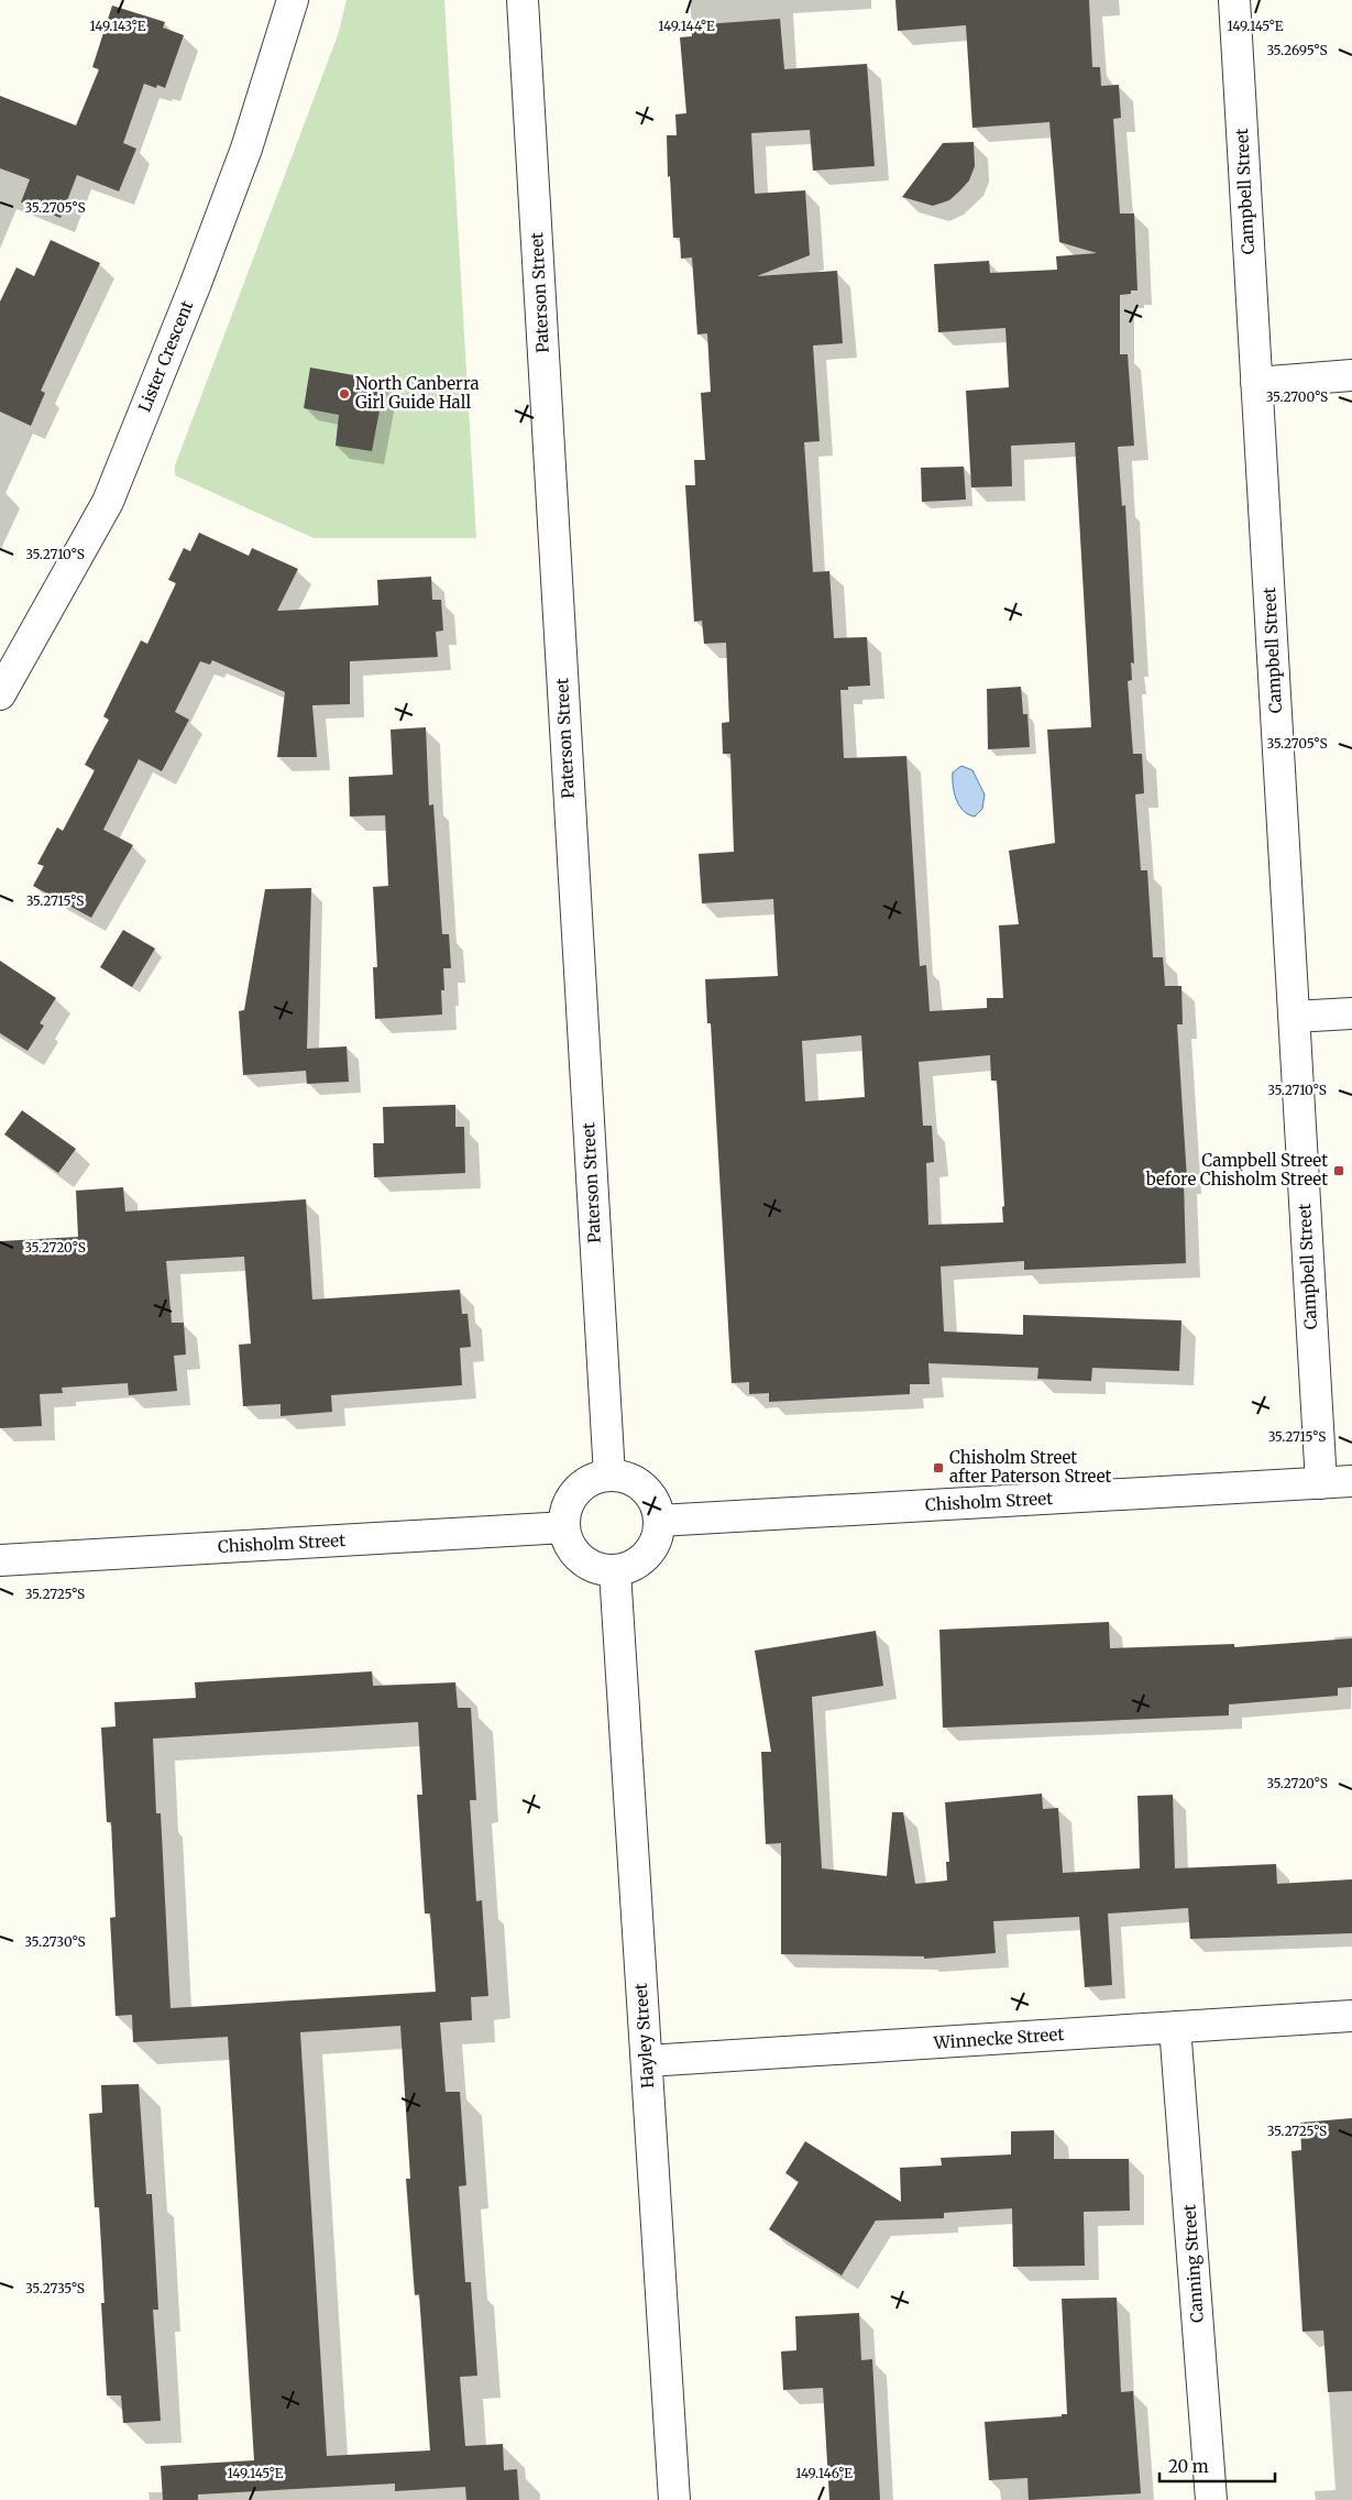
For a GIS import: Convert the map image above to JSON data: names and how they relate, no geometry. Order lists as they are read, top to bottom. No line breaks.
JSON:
{"streets":{"street":["Campbell Street","Paterson Street","Lister Crescent","Chisholm Street","Hayley Street","Winnecke Street","Canning Street"]},"crossings":[["Campbell Street","Chisholm Street"],["Paterson Street","Chisholm Street"],["Paterson Street","Hayley Street"],["Chisholm Street","Hayley Street"],["Hayley Street","Winnecke Street"],["Winnecke Street","Canning Street"]],"places":{"other":["North Canberra Girl Guide Hall"],"transit":["Campbell Street before Chisholm Street","Chisholm Street after Paterson Street"]},"scale_bar":"20 m","coordinates":["149.143°E","149.144°E","149.145°E","35.2695°S","35.2705°S","35.2700°S","35.2710°S","35.2715°S","35.2720°S","35.2725°S","35.2730°S","35.2735°S","149.146°E"]}
